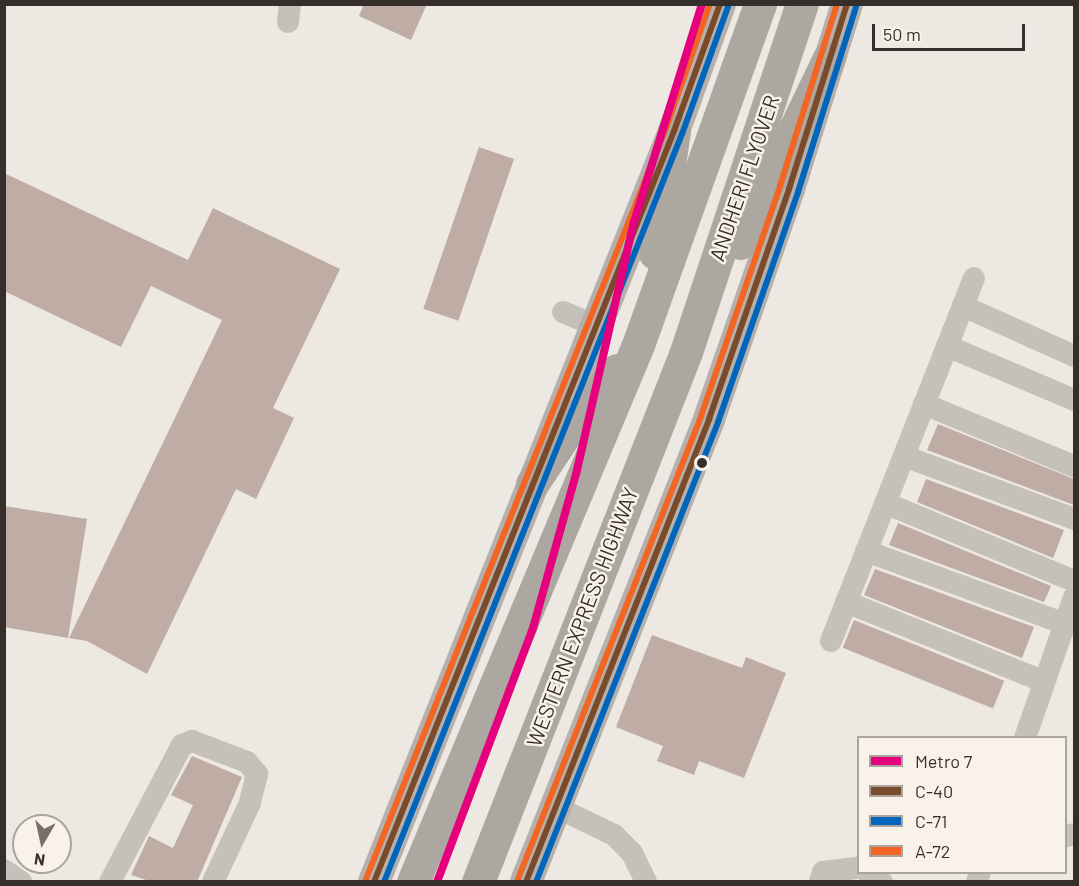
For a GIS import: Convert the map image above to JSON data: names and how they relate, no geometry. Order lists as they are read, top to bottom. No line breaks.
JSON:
{"streets":{"highway":["ANDHERI FLYOVER","WESTERN EXPRESS HIGHWAY"]},"crossings":[["ANDHERI FLYOVER","WESTERN EXPRESS HIGHWAY"]],"lines":["metro line 7","transit line C-40","transit line A-72","transit line C-71"],"legend":["Metro 7","C-40","C-71","A-72"],"scale_bar":"50 m","north":"bottom"}
